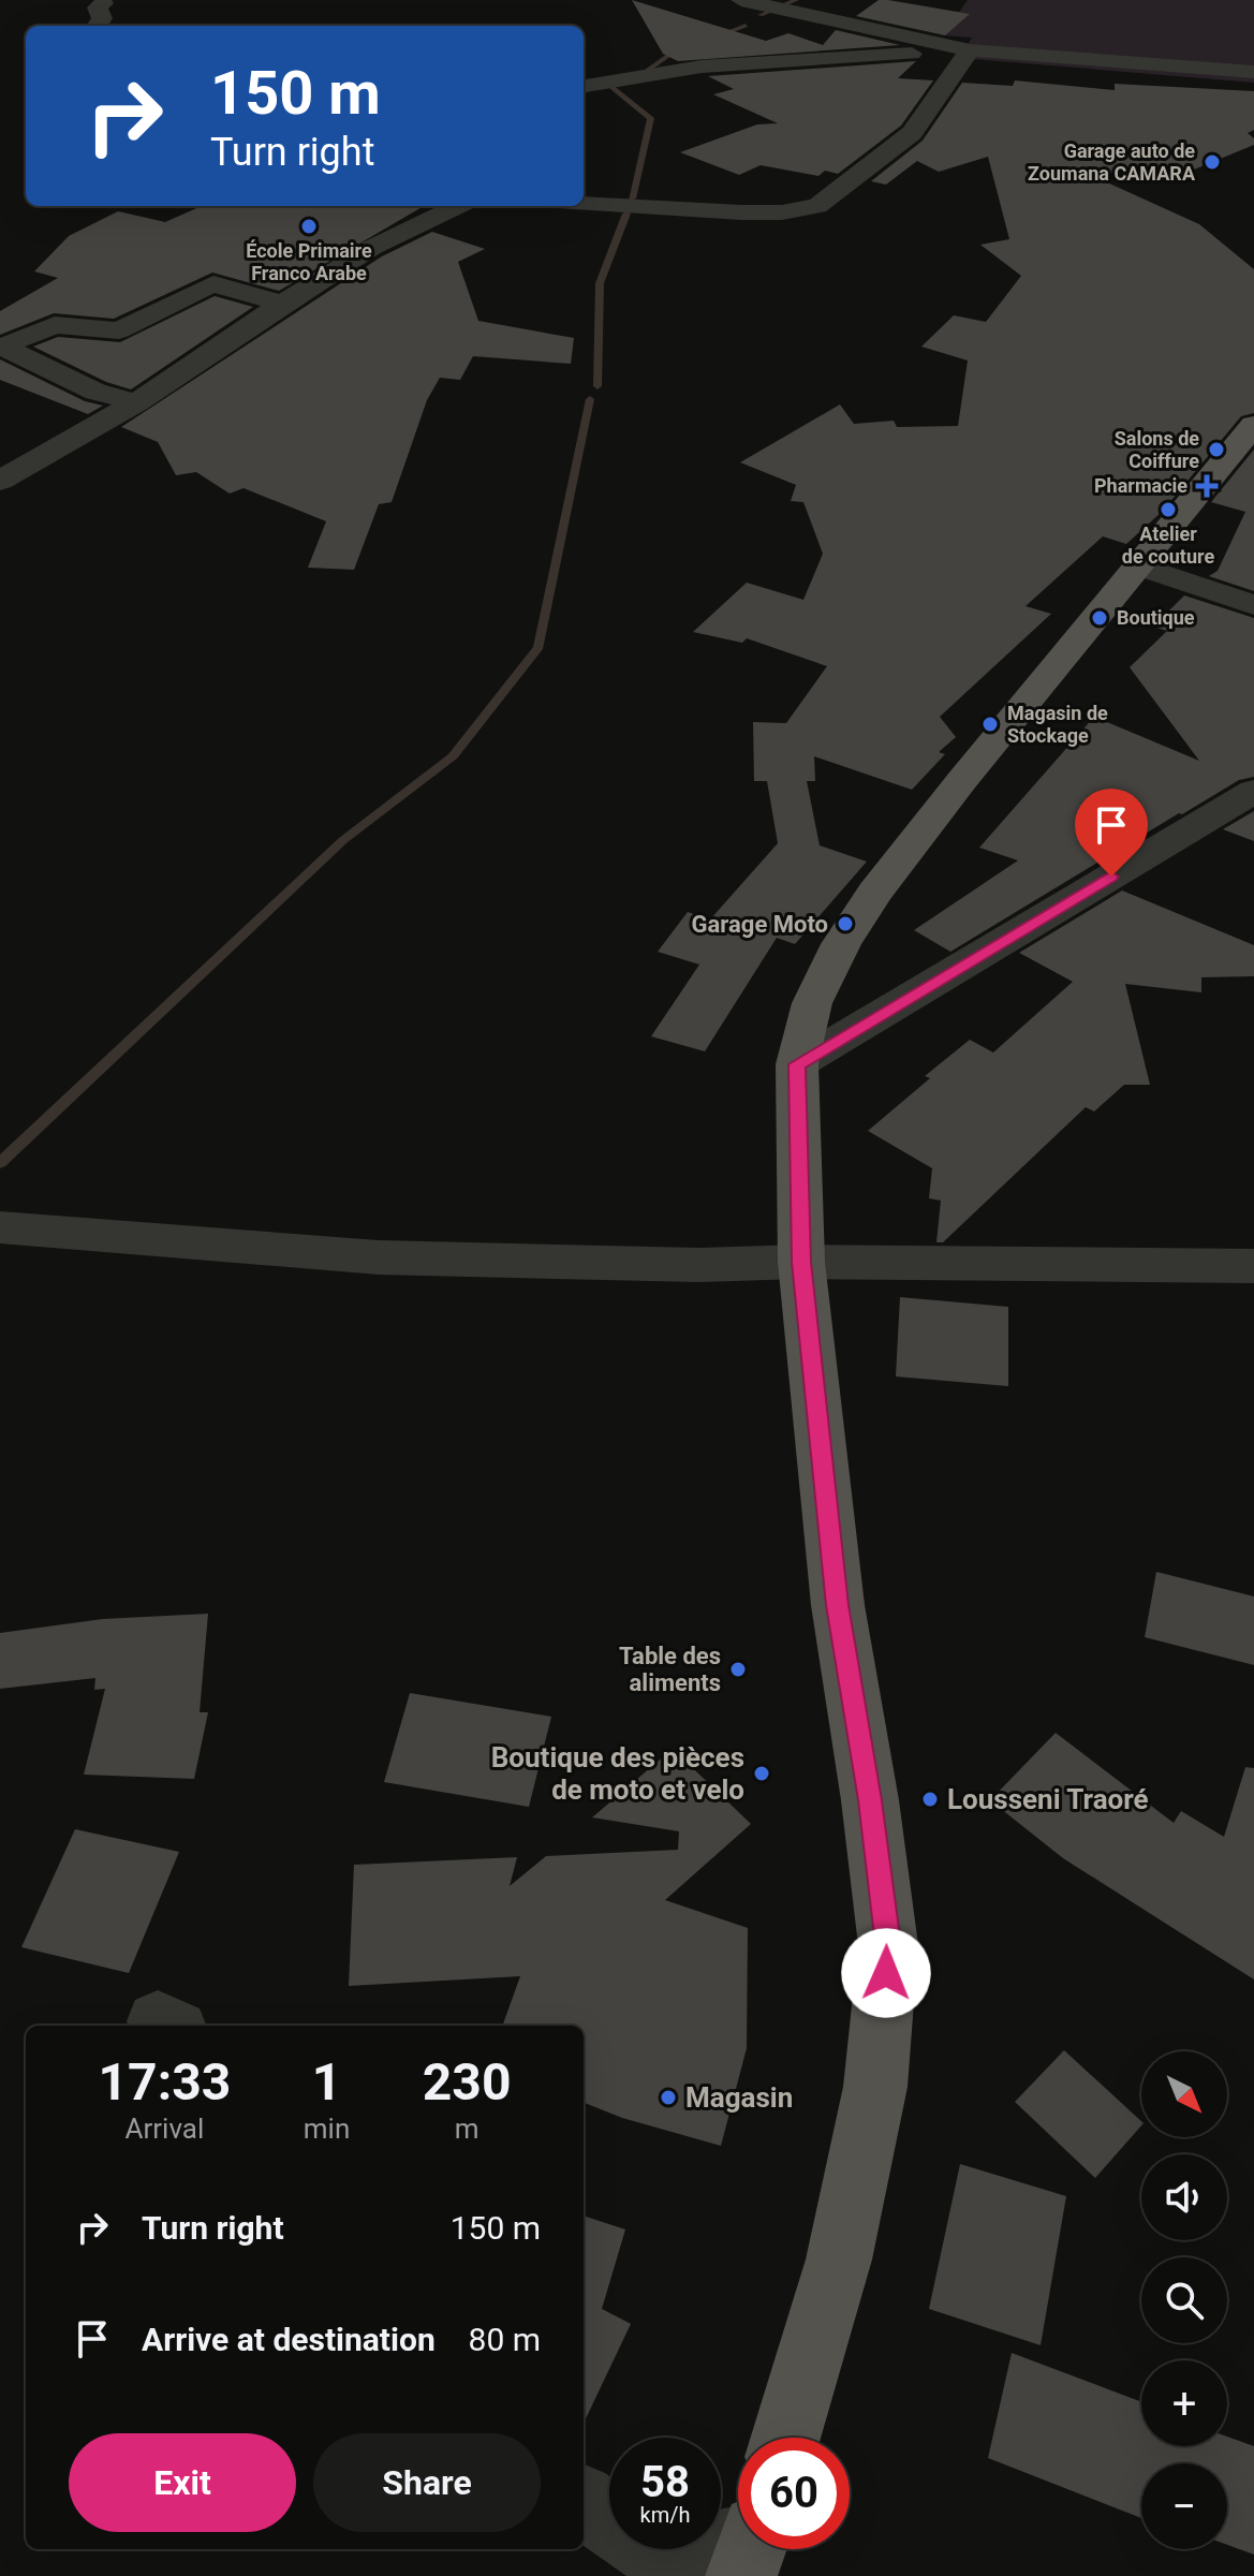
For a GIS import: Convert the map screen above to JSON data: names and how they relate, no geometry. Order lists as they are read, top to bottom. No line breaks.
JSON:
{"places":{"other":["Garage auto de Zoumana CAMARA","École Primaire Franco Arabe","Salons de Coiffure","Atelier de couture","Boutique","Magasin de Stockage","Garage Moto","Table des aliments","Boutique des pièces de moto et velo","Lousseni Traoré","Magasin"],"health":["Pharmacie"]},"north":"bottom right","page":{"turn":["150 m","Turn right"],"eta":["17:33","Arrival","1","min","230","m"],"map_buttons":["+","−"],"list":[{"name":"Turn right","value":"150 m"},{"name":"Arrive at destination","value":"80 m"}],"buttons":["Exit","Share"],"speed":"58 km/h","limit":"60"}}
